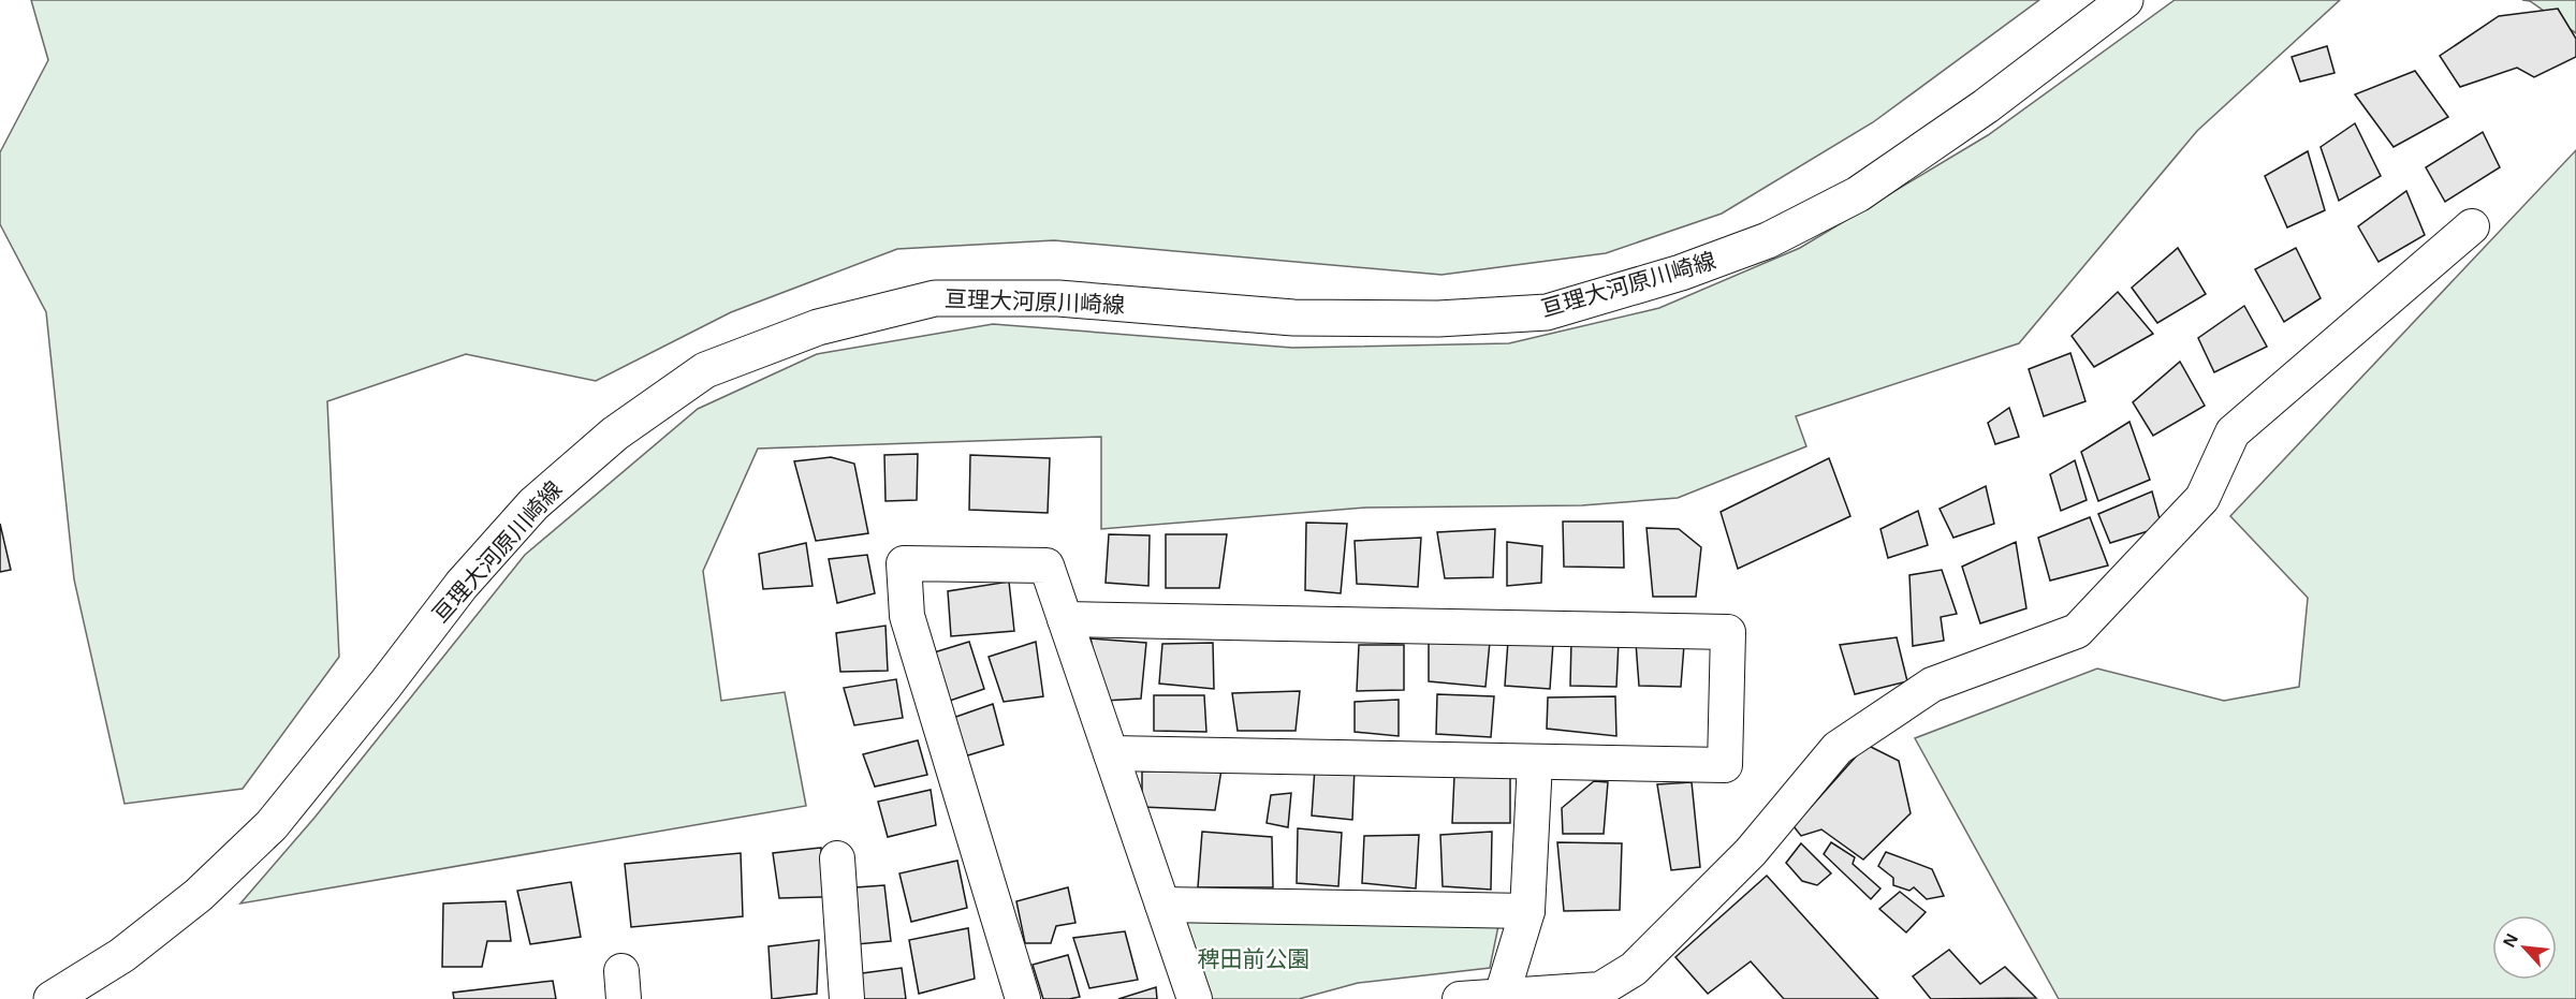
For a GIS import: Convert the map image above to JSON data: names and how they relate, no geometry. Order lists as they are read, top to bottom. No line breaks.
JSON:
{"streets":{"main road":["亘理大河原川崎線"]},"parks":["稗田前公園"],"north":"top left"}
